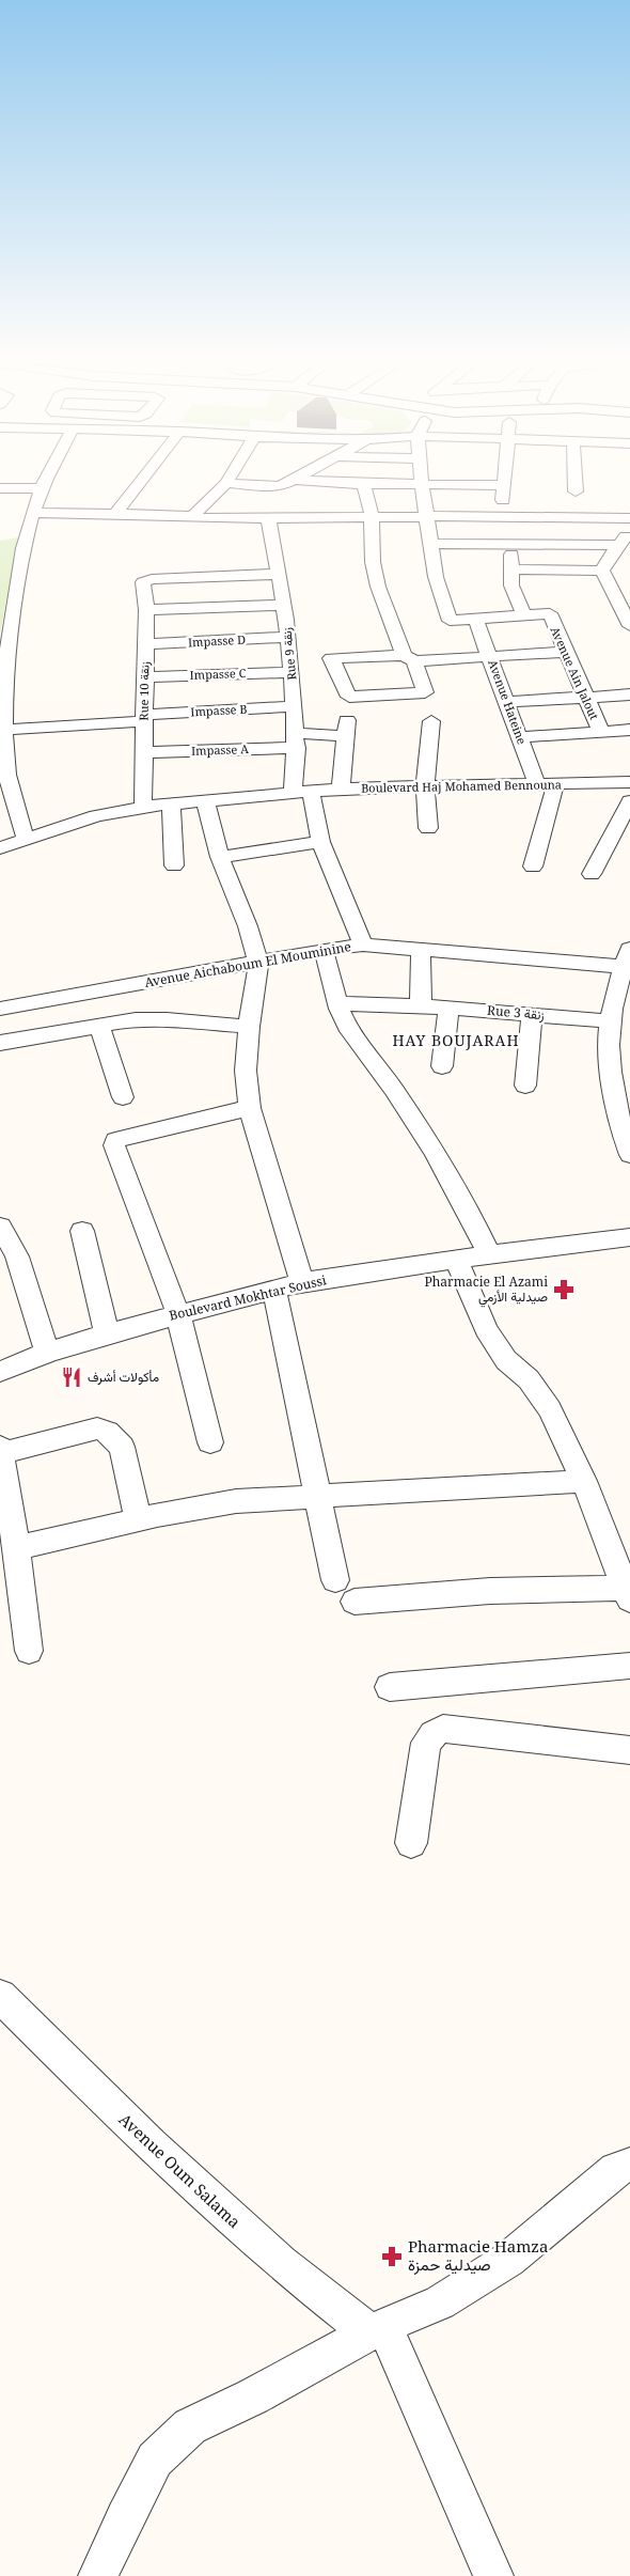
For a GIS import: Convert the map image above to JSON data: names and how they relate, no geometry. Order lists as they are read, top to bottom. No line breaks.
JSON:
{"streets":{"street":["Impasse D","Rue 9 زنقة","Avenue Ain Jalout","Impasse C","Rue 10 زنقة","Avenue Hateine","Impasse B","Impasse A","Boulevard Haj Mohamed Bennouna","Avenue Aichaboum El Mouminine","Rue 3 زنقة","Boulevard Mokhtar Soussi","Avenue Oum Salama"]},"crossings":[["Impasse D","Rue 9 زنقة"],["Impasse D","Rue 10 زنقة"],["Rue 9 زنقة","Impasse C"],["Rue 9 زنقة","Rue 10 زنقة"],["Rue 9 زنقة","Impasse B"],["Rue 9 زنقة","Impasse A"],["Rue 9 زنقة","Boulevard Haj Mohamed Bennouna"],["Rue 9 زنقة","Avenue Aichaboum El Mouminine"],["Impasse C","Rue 10 زنقة"],["Rue 10 زنقة","Impasse B"],["Rue 10 زنقة","Impasse A"],["Rue 10 زنقة","Boulevard Haj Mohamed Bennouna"],["Avenue Hateine","Boulevard Haj Mohamed Bennouna"],["Impasse A","Boulevard Haj Mohamed Bennouna"]],"districts":["HAY BOUJARAH"],"places":{"pharmacy":["Pharmacie El Azami صيدلية الأزمي","Pharmacie Hamza صيدلية حمزة"],"restaurant":["مأكولات أشرف"]}}
